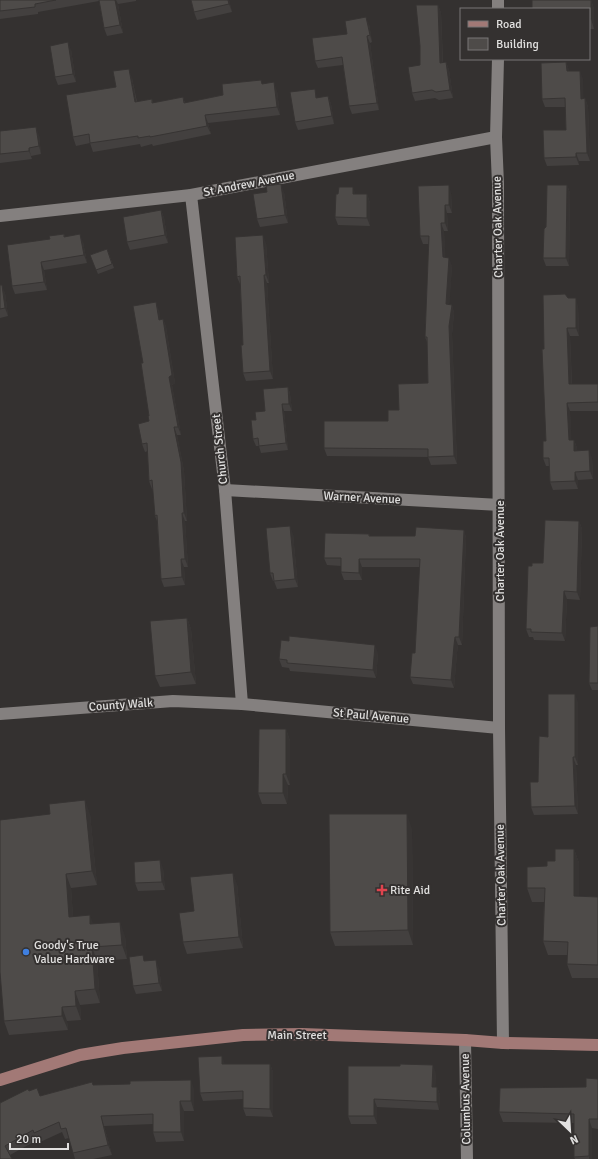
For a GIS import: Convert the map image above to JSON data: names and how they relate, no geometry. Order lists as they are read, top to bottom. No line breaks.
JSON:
{"streets":{"main road":["Main Street"],"street":["St Andrew Avenue","Charter Oak Avenue","Church Street","Warner Avenue","County Walk","St Paul Avenue","Columbus Avenue"]},"crossings":[["St Andrew Avenue","Charter Oak Avenue"],["St Andrew Avenue","Church Street"],["Charter Oak Avenue","Warner Avenue"],["Charter Oak Avenue","St Paul Avenue"],["Charter Oak Avenue","Main Street"],["Church Street","Warner Avenue"],["Church Street","County Walk"],["Church Street","St Paul Avenue"],["County Walk","St Paul Avenue"],["Main Street","Columbus Avenue"]],"places":{"health":["Rite Aid"],"other":["Goody's True Value Hardware"]},"legend":["Road","Building"],"scale_bar":"20 m","north":"bottom right"}
